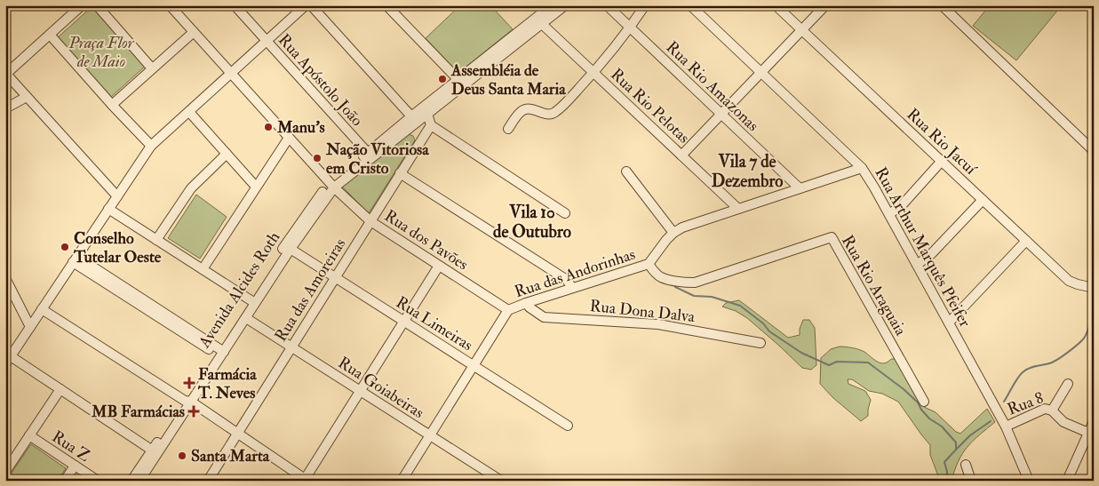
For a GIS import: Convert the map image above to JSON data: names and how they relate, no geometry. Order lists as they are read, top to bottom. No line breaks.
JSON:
{"streets":{"street":["Rua Apóstolo João","Rua Rio Amazonas","Rua Rio Pelotas","Rua Rio Jacuí","Rua dos Pavões","Rua Arthur Marquês Pfeifer","Rua das Andorinhas","Rua Rio Araguaia","Avenida Alcides Roth","Rua das Amoreiras","Rua Dona Dalva","Rua Limeiras","Rua Goiabeiras","Rua 8","Rua Z"]},"crossings":[["Rua Rio Amazonas","Rua das Andorinhas"],["Rua Rio Pelotas","Rua das Andorinhas"],["Rua dos Pavões","Rua das Andorinhas"],["Rua dos Pavões","Avenida Alcides Roth"],["Rua dos Pavões","Rua das Amoreiras"],["Rua Arthur Marquês Pfeifer","Rua das Andorinhas"],["Rua Arthur Marquês Pfeifer","Rua 8"],["Rua das Andorinhas","Rua Rio Araguaia"],["Rua das Andorinhas","Rua Dona Dalva"],["Avenida Alcides Roth","Rua Limeiras"],["Avenida Alcides Roth","Rua Goiabeiras"],["Rua das Amoreiras","Rua Limeiras"],["Rua das Amoreiras","Rua Goiabeiras"]],"districts":["Vila 7 de Dezembro","Vila 10 de Outubro"],"parks":["Praça Flor de Maio"],"places":{"other":["Assembléia de Deus Santa Maria","Manu's","Nação Vitoriosa em Cristo","Conselho Tutelar Oeste","Santa Marta"],"health":["Farmácia T. Neves","MB Farmácias"]}}
